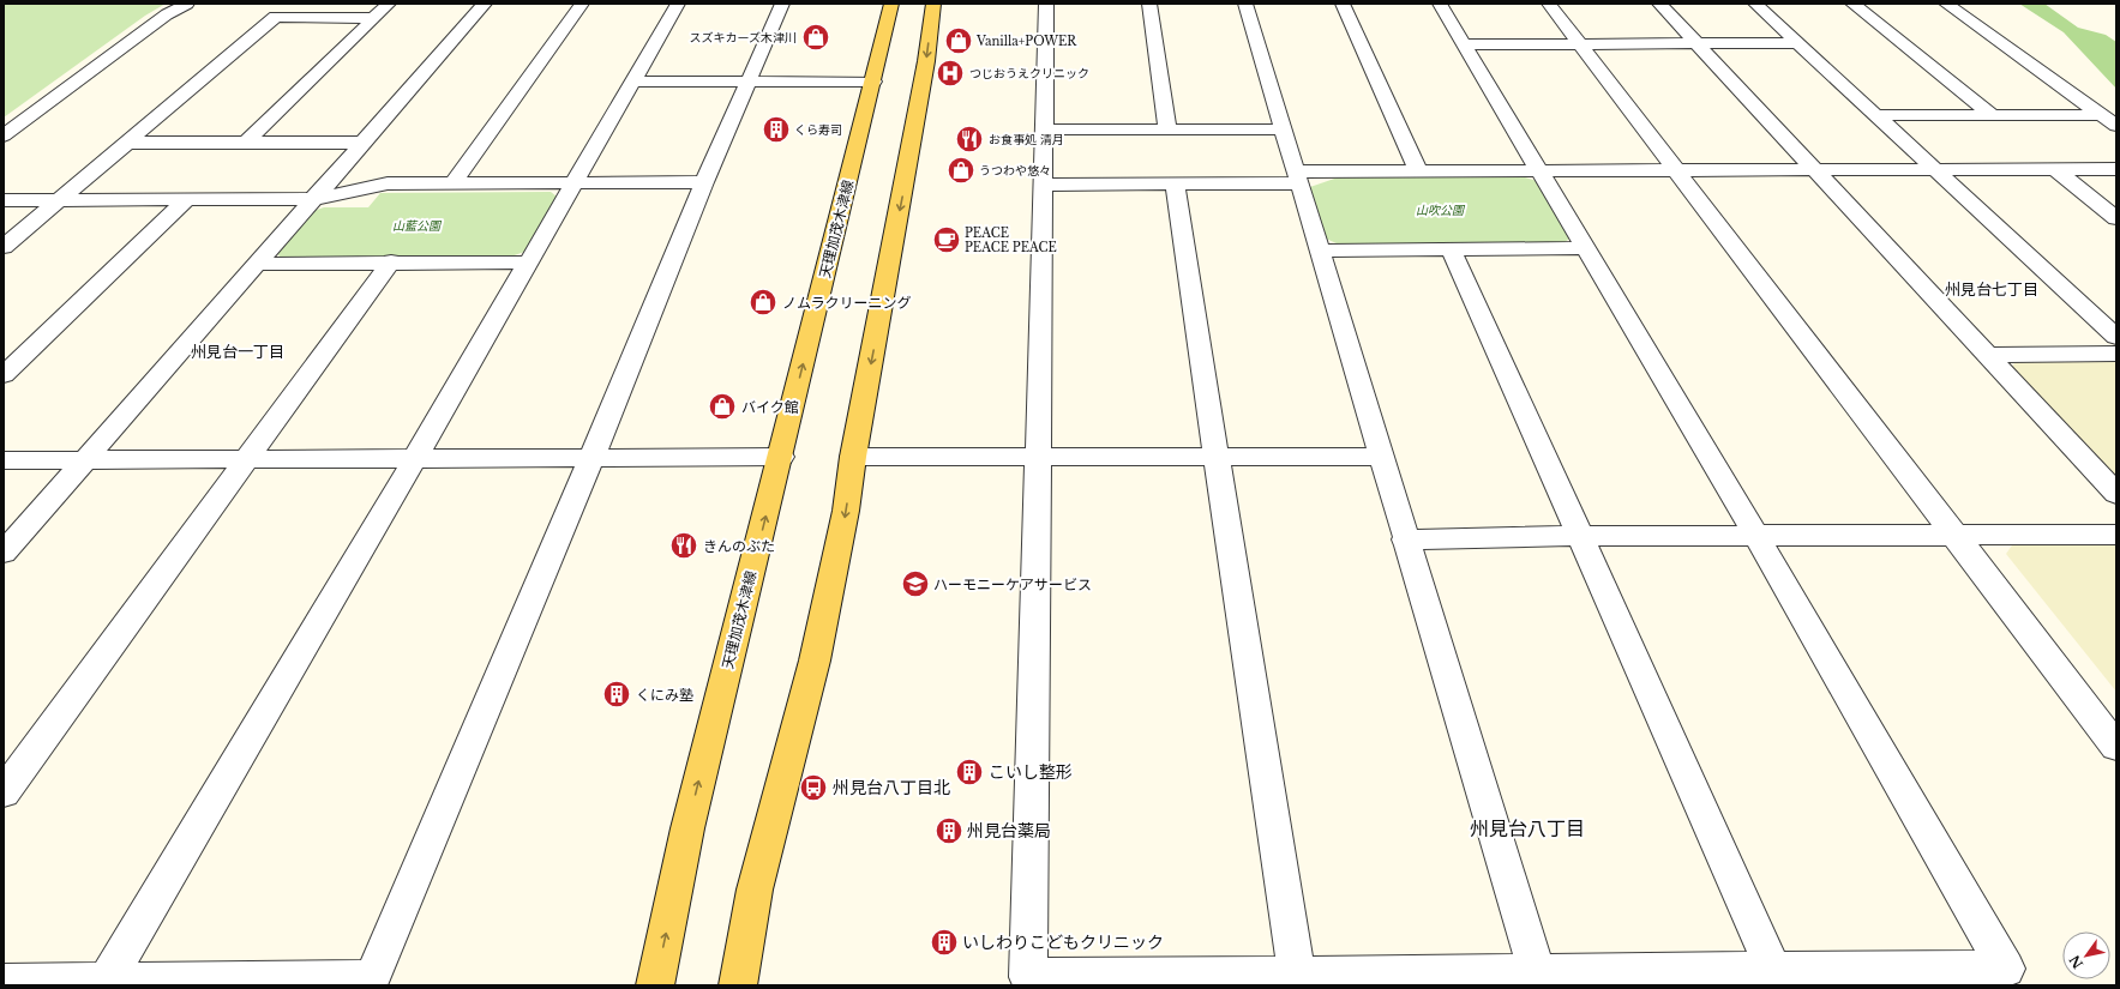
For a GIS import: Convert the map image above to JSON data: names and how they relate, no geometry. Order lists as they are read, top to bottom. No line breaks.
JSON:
{"streets":{"main road":["天理加茂木津線"]},"districts":["州見台七丁目","州見台一丁目","州見台八丁目"],"parks":["山吹公園","山藍公園"],"places":{"shop":["スズキカーズ木津川","Vanilla+POWER","うつわや悠々","ノムラクリーニング","バイク館"],"hospital":["つじおうえクリニック"],"building":["くら寿司","くにみ塾","こいし整形","州見台薬局","いしわりこどもクリニック"],"restaurant":["お食事処 清月","きんのぶた"],"cafe":["PEACE PEACE PEACE"],"school or university":["ハーモニーケアサービス"],"bus stop":["州見台八丁目北"]},"north":"bottom left"}
